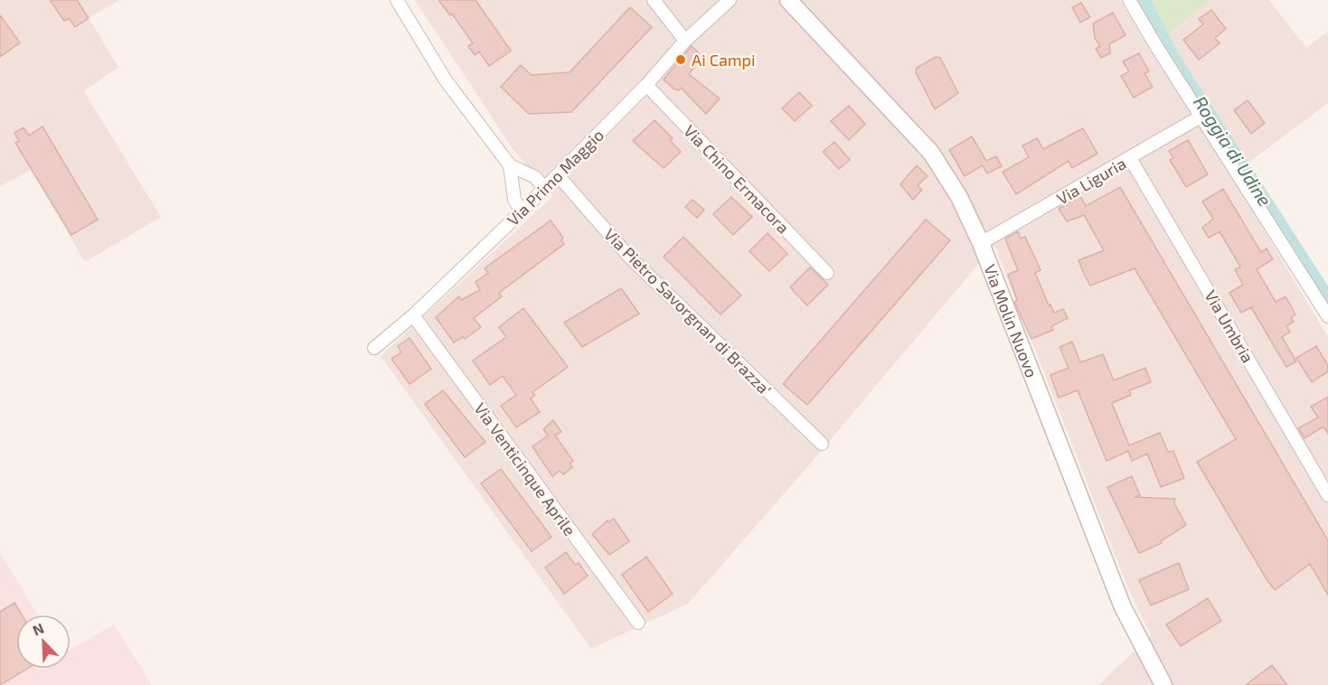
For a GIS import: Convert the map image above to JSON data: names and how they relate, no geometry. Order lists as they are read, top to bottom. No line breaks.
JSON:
{"streets":{"main road":["Via Molin Nuovo"],"street":["Via Primo Maggio","Via Chino Ermacora","Via Liguria","Via Pietro Savorgnan di Brazza'","Via Umbria","Via Venticinque Aprile"]},"crossings":[["Via Primo Maggio","Via Chino Ermacora"],["Via Primo Maggio","Via Pietro Savorgnan di Brazza'"],["Via Primo Maggio","Via Venticinque Aprile"],["Via Liguria","Via Molin Nuovo"],["Via Liguria","Via Umbria"]],"water":["Roggia di Udine"],"places":["Ai Campi"],"north":"top left"}
